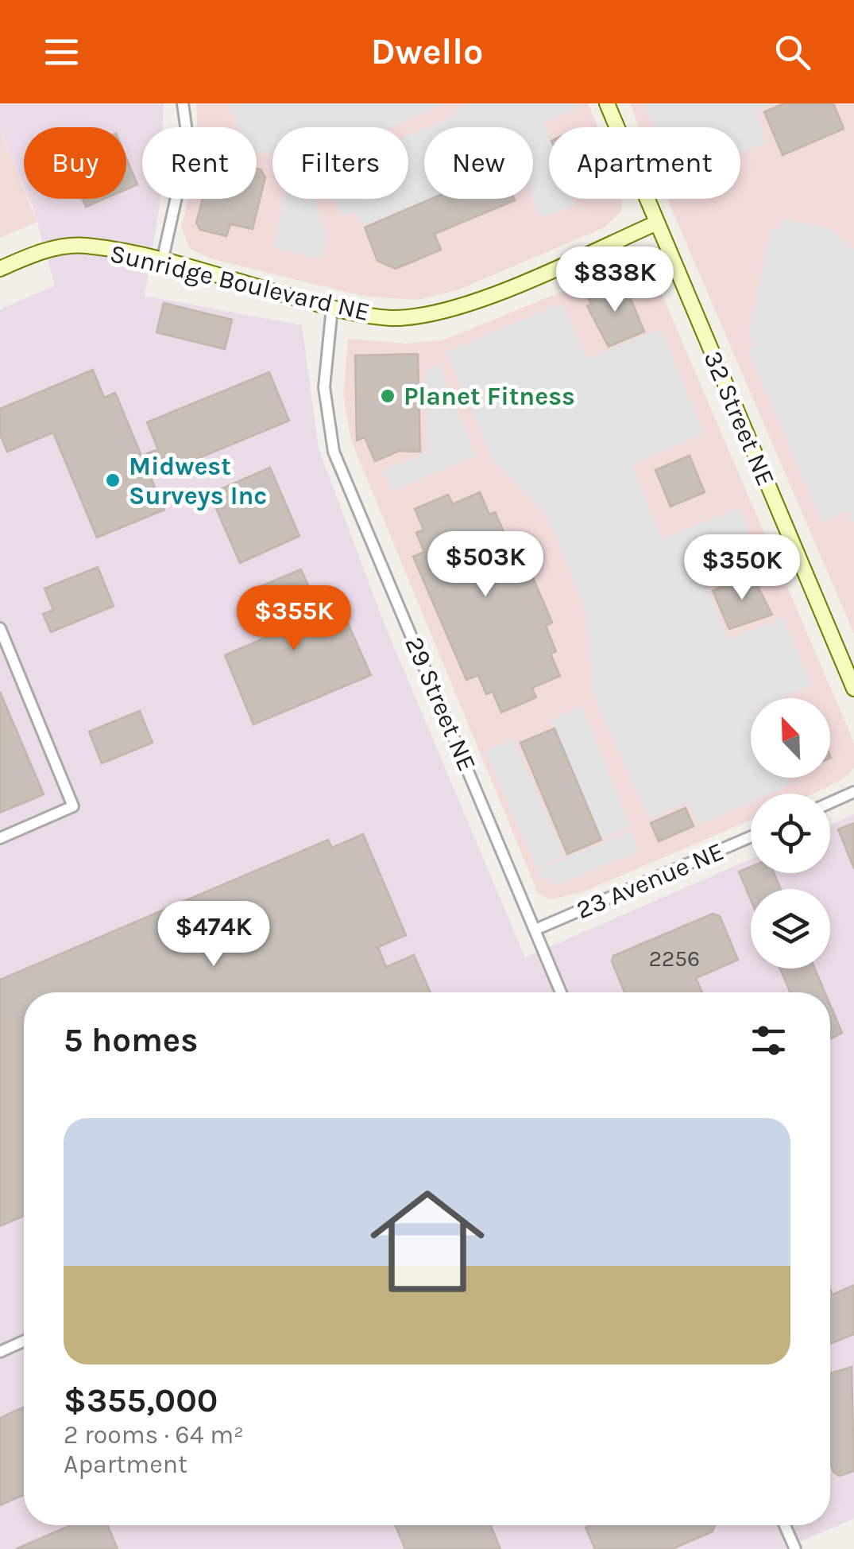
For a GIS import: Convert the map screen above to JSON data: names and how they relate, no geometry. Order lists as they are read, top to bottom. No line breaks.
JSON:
{"streets":{"street":["Sunridge Boulevard NE","32 Street NE","29 Street NE","23 Avenue NE"]},"crossings":[["Sunridge Boulevard NE","32 Street NE"],["Sunridge Boulevard NE","29 Street NE"],["29 Street NE","23 Avenue NE"]],"places":["Planet Fitness","Midwest Surveys Inc"],"house_numbers":["2256"],"north":"top left","page":{"header":"Dwello","chip":["Buy","Rent","Filters","New","Apartment"],"price":["$838K","$503K","$350K","$355K","$474K"],"heading":"5 homes","list":[{"name":"$355,000","note":"2 rooms · 64 m² · Apartment"}]}}
